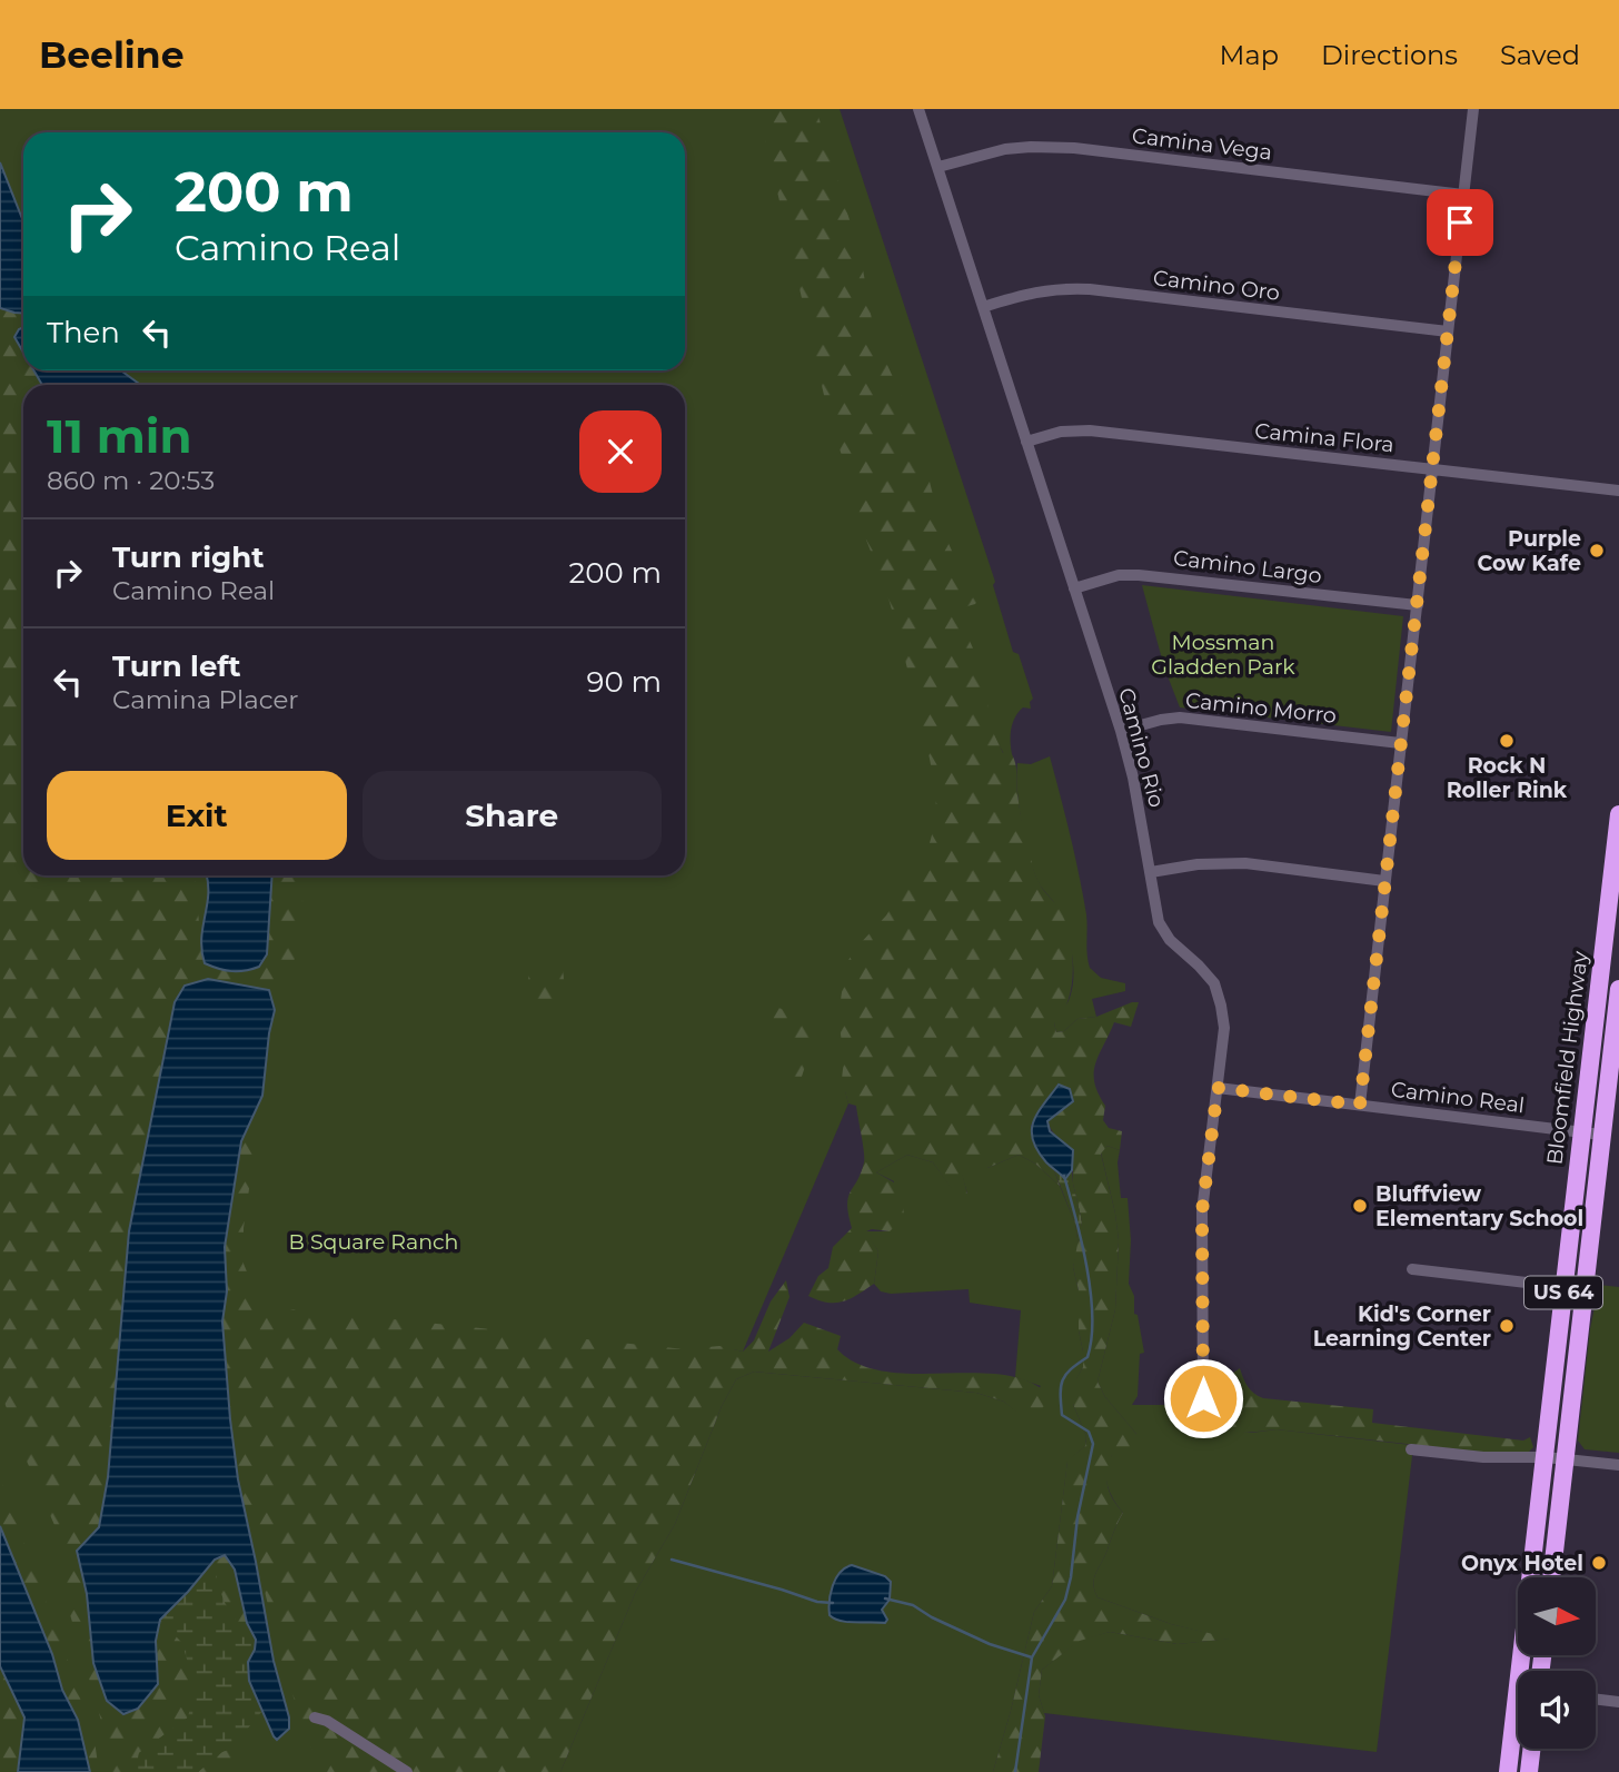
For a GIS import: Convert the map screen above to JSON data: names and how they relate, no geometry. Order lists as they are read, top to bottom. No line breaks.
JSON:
{"streets":{"highway":["Bloomfield Highway","US 64"],"street":["Camina Vega","Camino Oro","Camina Flora","Camino Largo","Camino Morro","Camino Rio","Camino Real"]},"crossings":[["Camina Vega","Camino Rio"],["Camino Oro","Camino Rio"],["Camina Flora","Camino Rio"],["Camino Largo","Camino Rio"],["Camino Morro","Camino Rio"],["Camino Rio","Camino Real"],["Bloomfield Highway","Camino Real"]],"parks":["Mossman Gladden Park","B Square Ranch"],"places":["Purple Cow Kafe","Rock N Roller Rink","Bluffview Elementary School","Kid's Corner Learning Center","Onyx Hotel"],"north":"right","page":{"header":"Beeline","nav":["Map","Directions","Saved"],"turn":["200 m","Camino Real"],"then":"Then","heading":["11 min","860 m · 20:53"],"list":[{"name":"Turn right","note":"Camino Real","value":"200 m"},{"name":"Turn left","note":"Camina Placer","value":"90 m"}],"buttons":["Exit","Share"]}}
